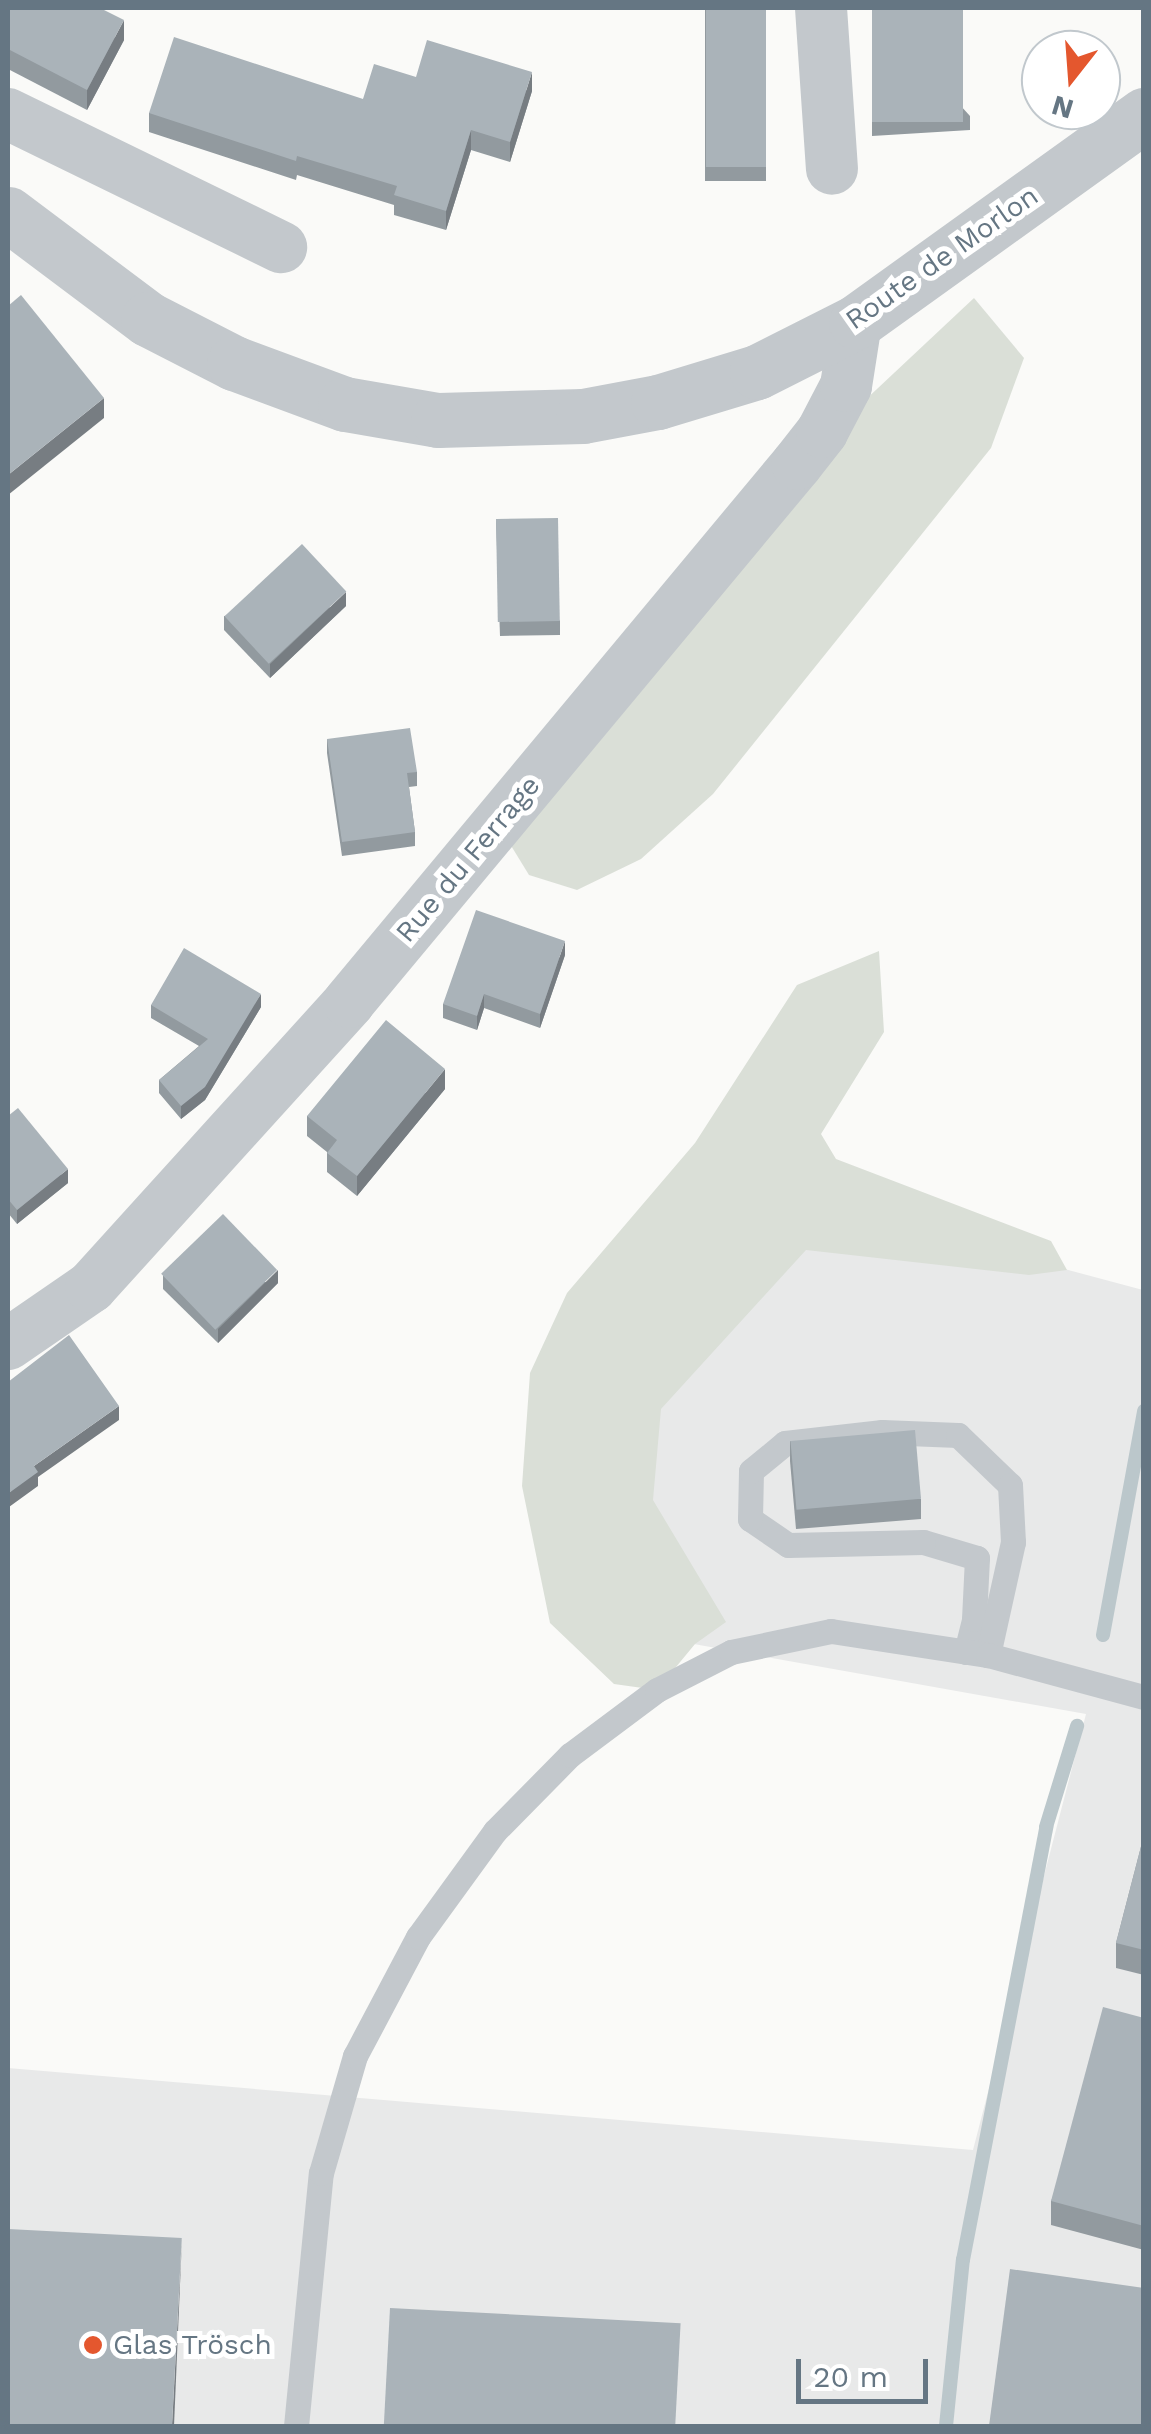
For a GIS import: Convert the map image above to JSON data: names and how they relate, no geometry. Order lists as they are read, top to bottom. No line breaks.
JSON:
{"streets":{"street":["Route de Morlon","Rue du Ferrage"]},"crossings":[["Route de Morlon","Rue du Ferrage"]],"places":["Glas Trösch"],"scale_bar":"20 m","north":"bottom"}
